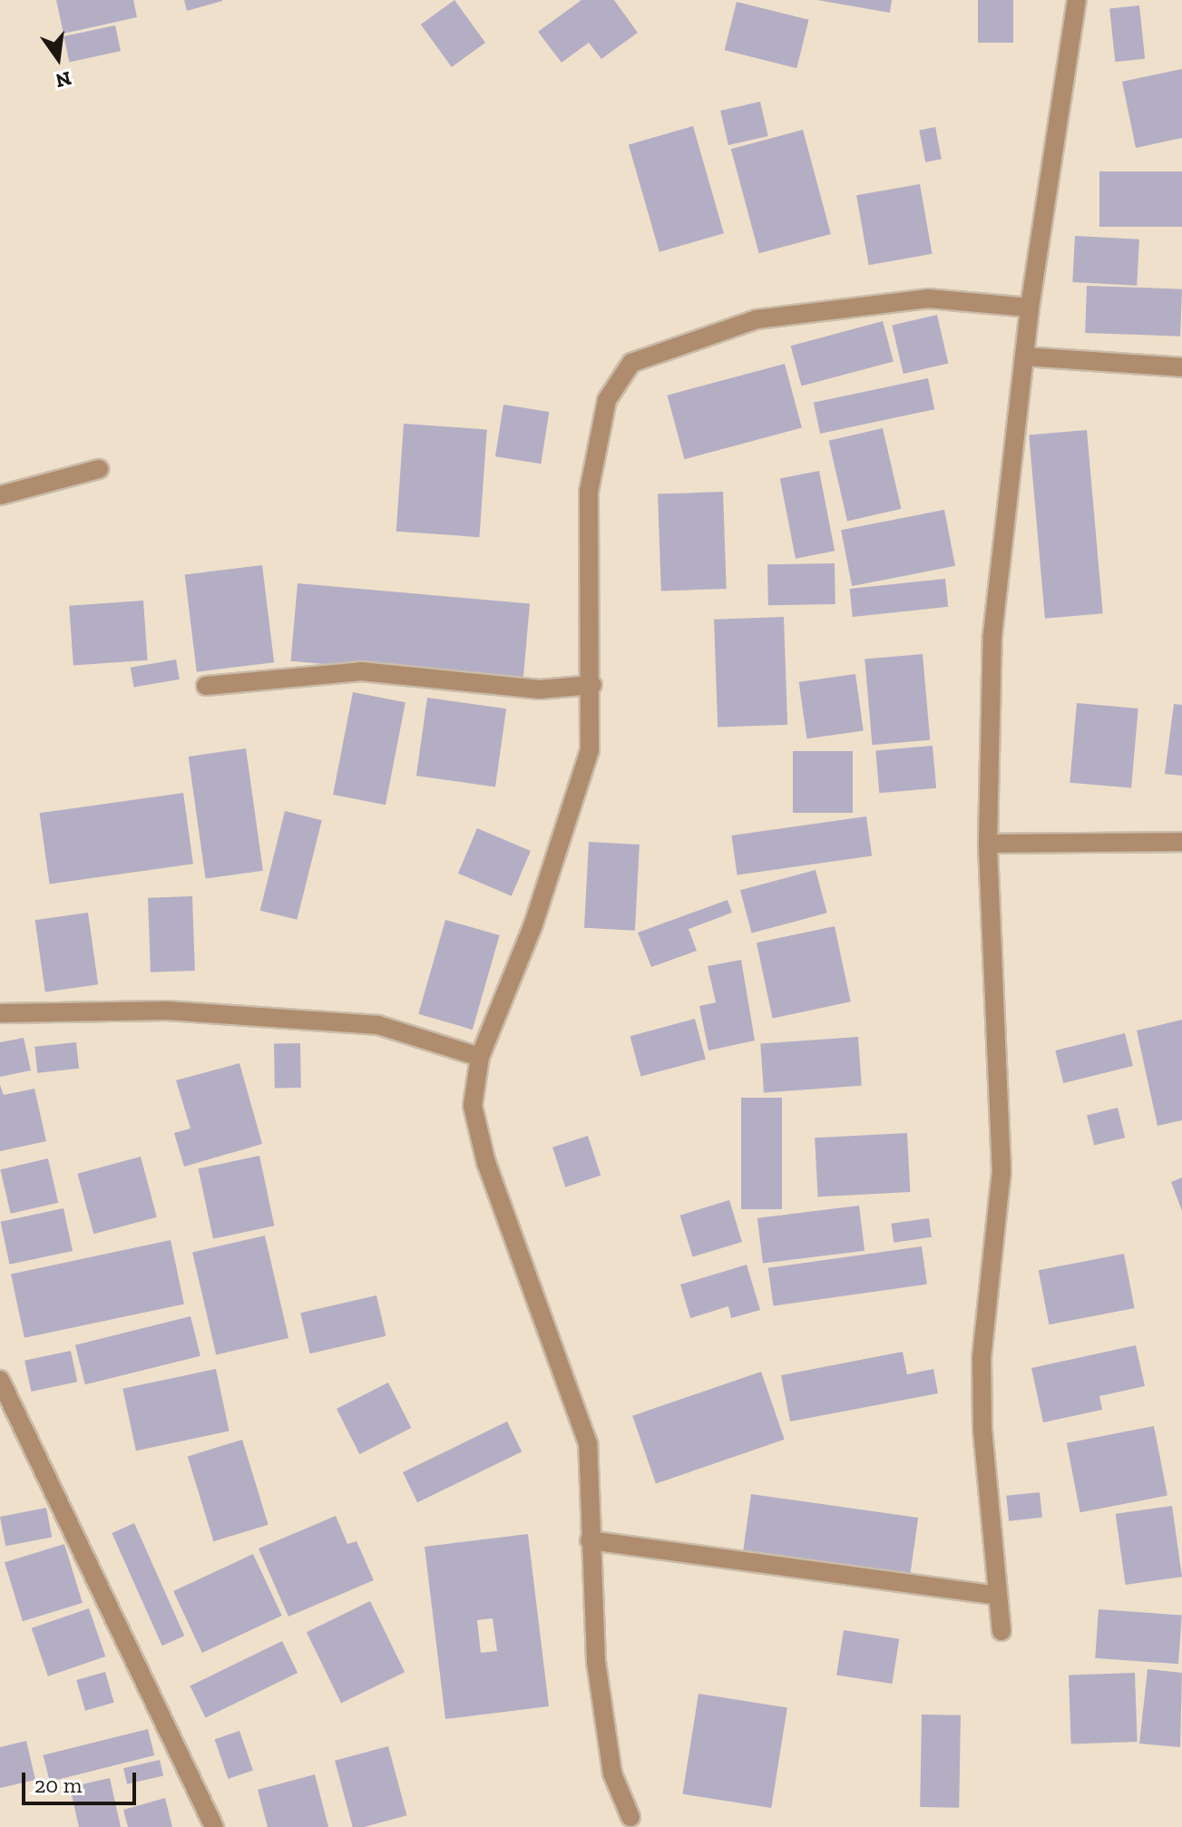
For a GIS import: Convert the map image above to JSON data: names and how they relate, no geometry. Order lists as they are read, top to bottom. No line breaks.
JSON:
{"scale_bar":"20 m","north":"bottom"}
